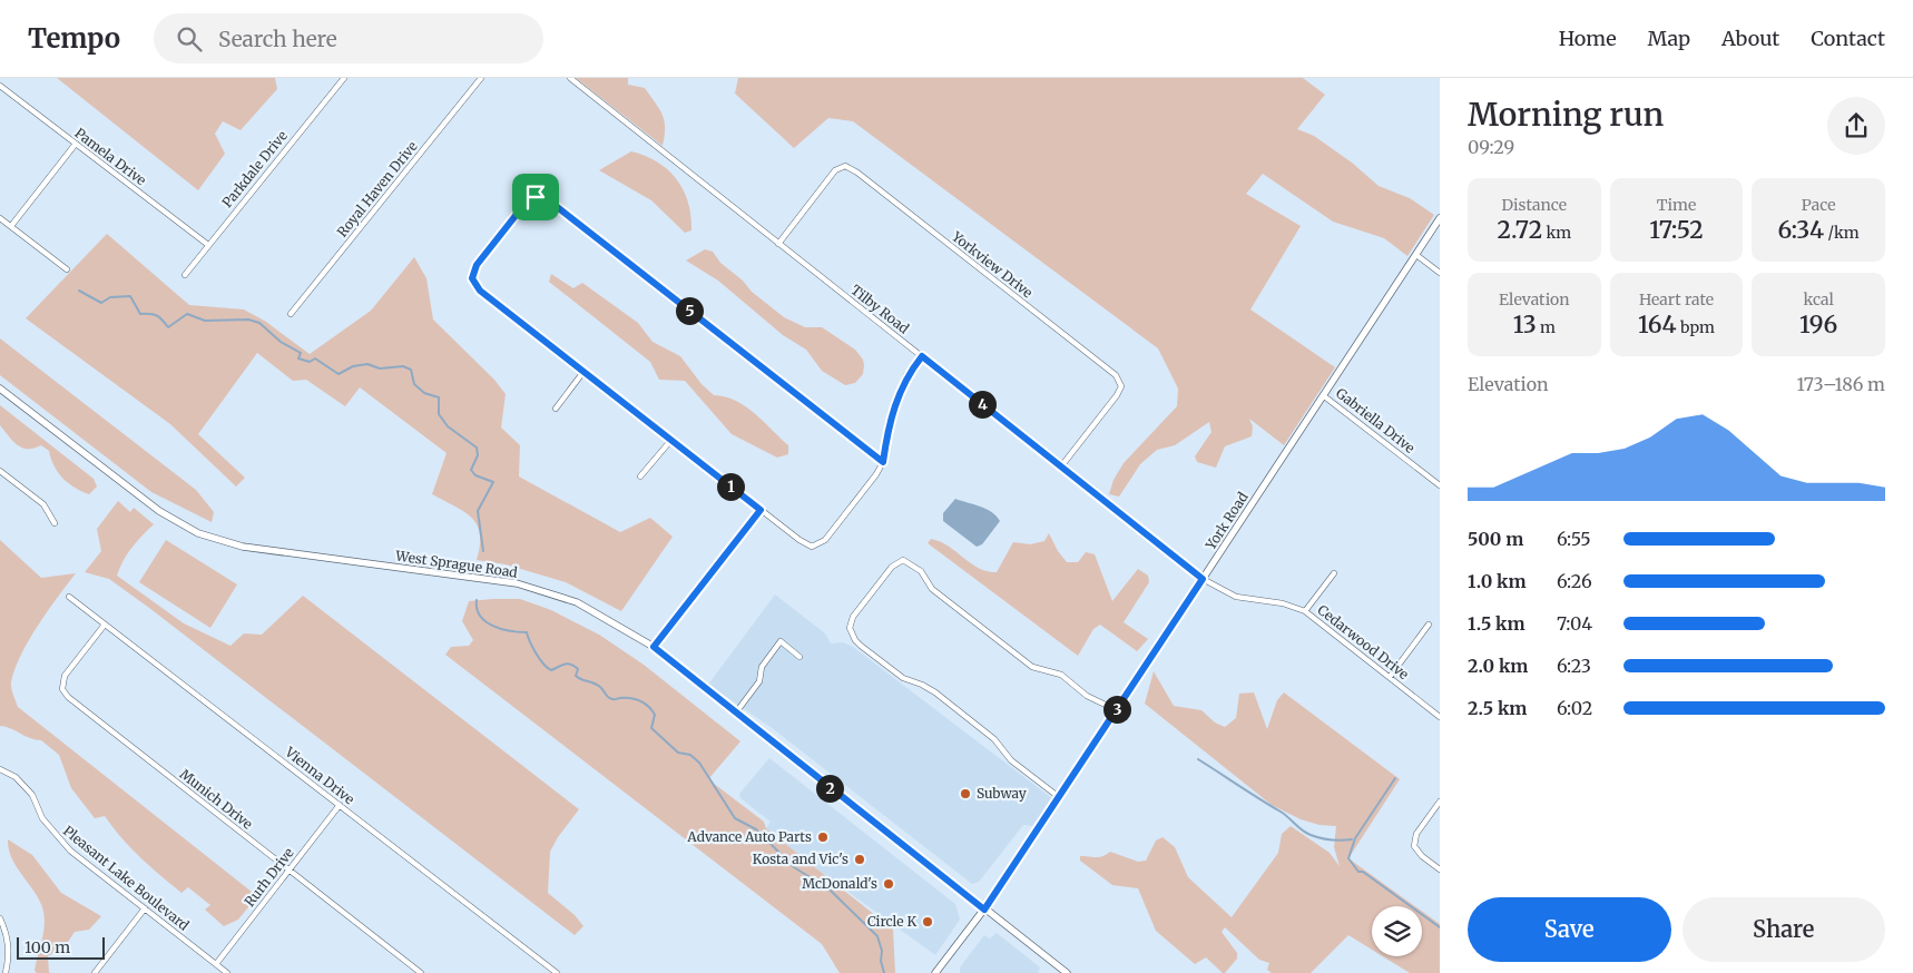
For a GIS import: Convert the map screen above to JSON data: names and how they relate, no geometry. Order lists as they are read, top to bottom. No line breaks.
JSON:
{"streets":{"street":["Pamela Drive","Parkdale Drive","Royal Haven Drive","Yorkview Drive","Tilby Road","Gabriella Drive","York Road","West Sprague Road","Cedarwood Drive","Vienna Drive","Munich Drive","Rurh Drive","Pleasant Lake Boulevard"]},"crossings":[["Pamela Drive","Parkdale Drive"],["Yorkview Drive","Tilby Road"],["Tilby Road","York Road"],["Tilby Road","Cedarwood Drive"],["Gabriella Drive","York Road"],["York Road","West Sprague Road"],["York Road","Cedarwood Drive"],["Vienna Drive","Munich Drive"],["Vienna Drive","Rurh Drive"],["Munich Drive","Rurh Drive"],["Rurh Drive","Pleasant Lake Boulevard"]],"places":["Subway","Advance Auto Parts","Kosta and Vic's","McDonald's","Circle K"],"scale_bar":"100 m","page":{"header":"Tempo","search":"Search here","nav":["Home","Map","About","Contact"],"heading":["Morning run","09:29"],"stats":[["Distance","2.72 km"],["Time","17:52"],["Pace","6:34 /km"],["Elevation","13 m"],["Heart rate","164 bpm"],["kcal","196"]],"pins":["5","4","1","3","2"],"chart":["Elevation","173–186 m"],"list":[{"name":"500 m","note":"6:55"},{"name":"1.0 km","note":"6:26"},{"name":"1.5 km","note":"7:04"},{"name":"2.0 km","note":"6:23"},{"name":"2.5 km","note":"6:02"}],"buttons":["Save","Share"],"scale":"100 m"}}
